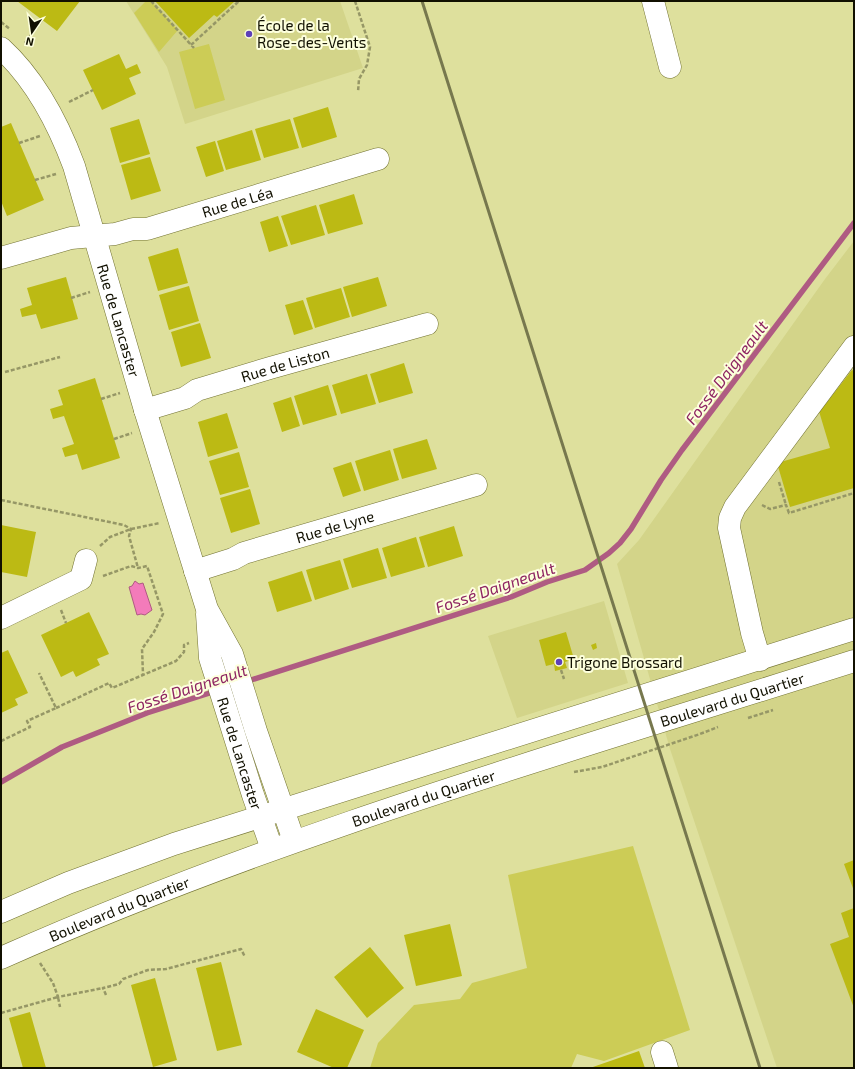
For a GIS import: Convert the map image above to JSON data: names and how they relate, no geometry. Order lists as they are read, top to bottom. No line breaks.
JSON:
{"streets":{"street":["Rue de Léa","Rue de Lancaster","Rue de Liston","Rue de Lyne","Boulevard du Quartier"]},"crossings":[["Rue de Léa","Rue de Lancaster"],["Rue de Lancaster","Rue de Liston"],["Rue de Lancaster","Rue de Lyne"],["Rue de Lancaster","Boulevard du Quartier"]],"water":["Fossé Daigneault"],"places":["École de la Rose-des-Vents","Trigone Brossard"],"north":"bottom"}
